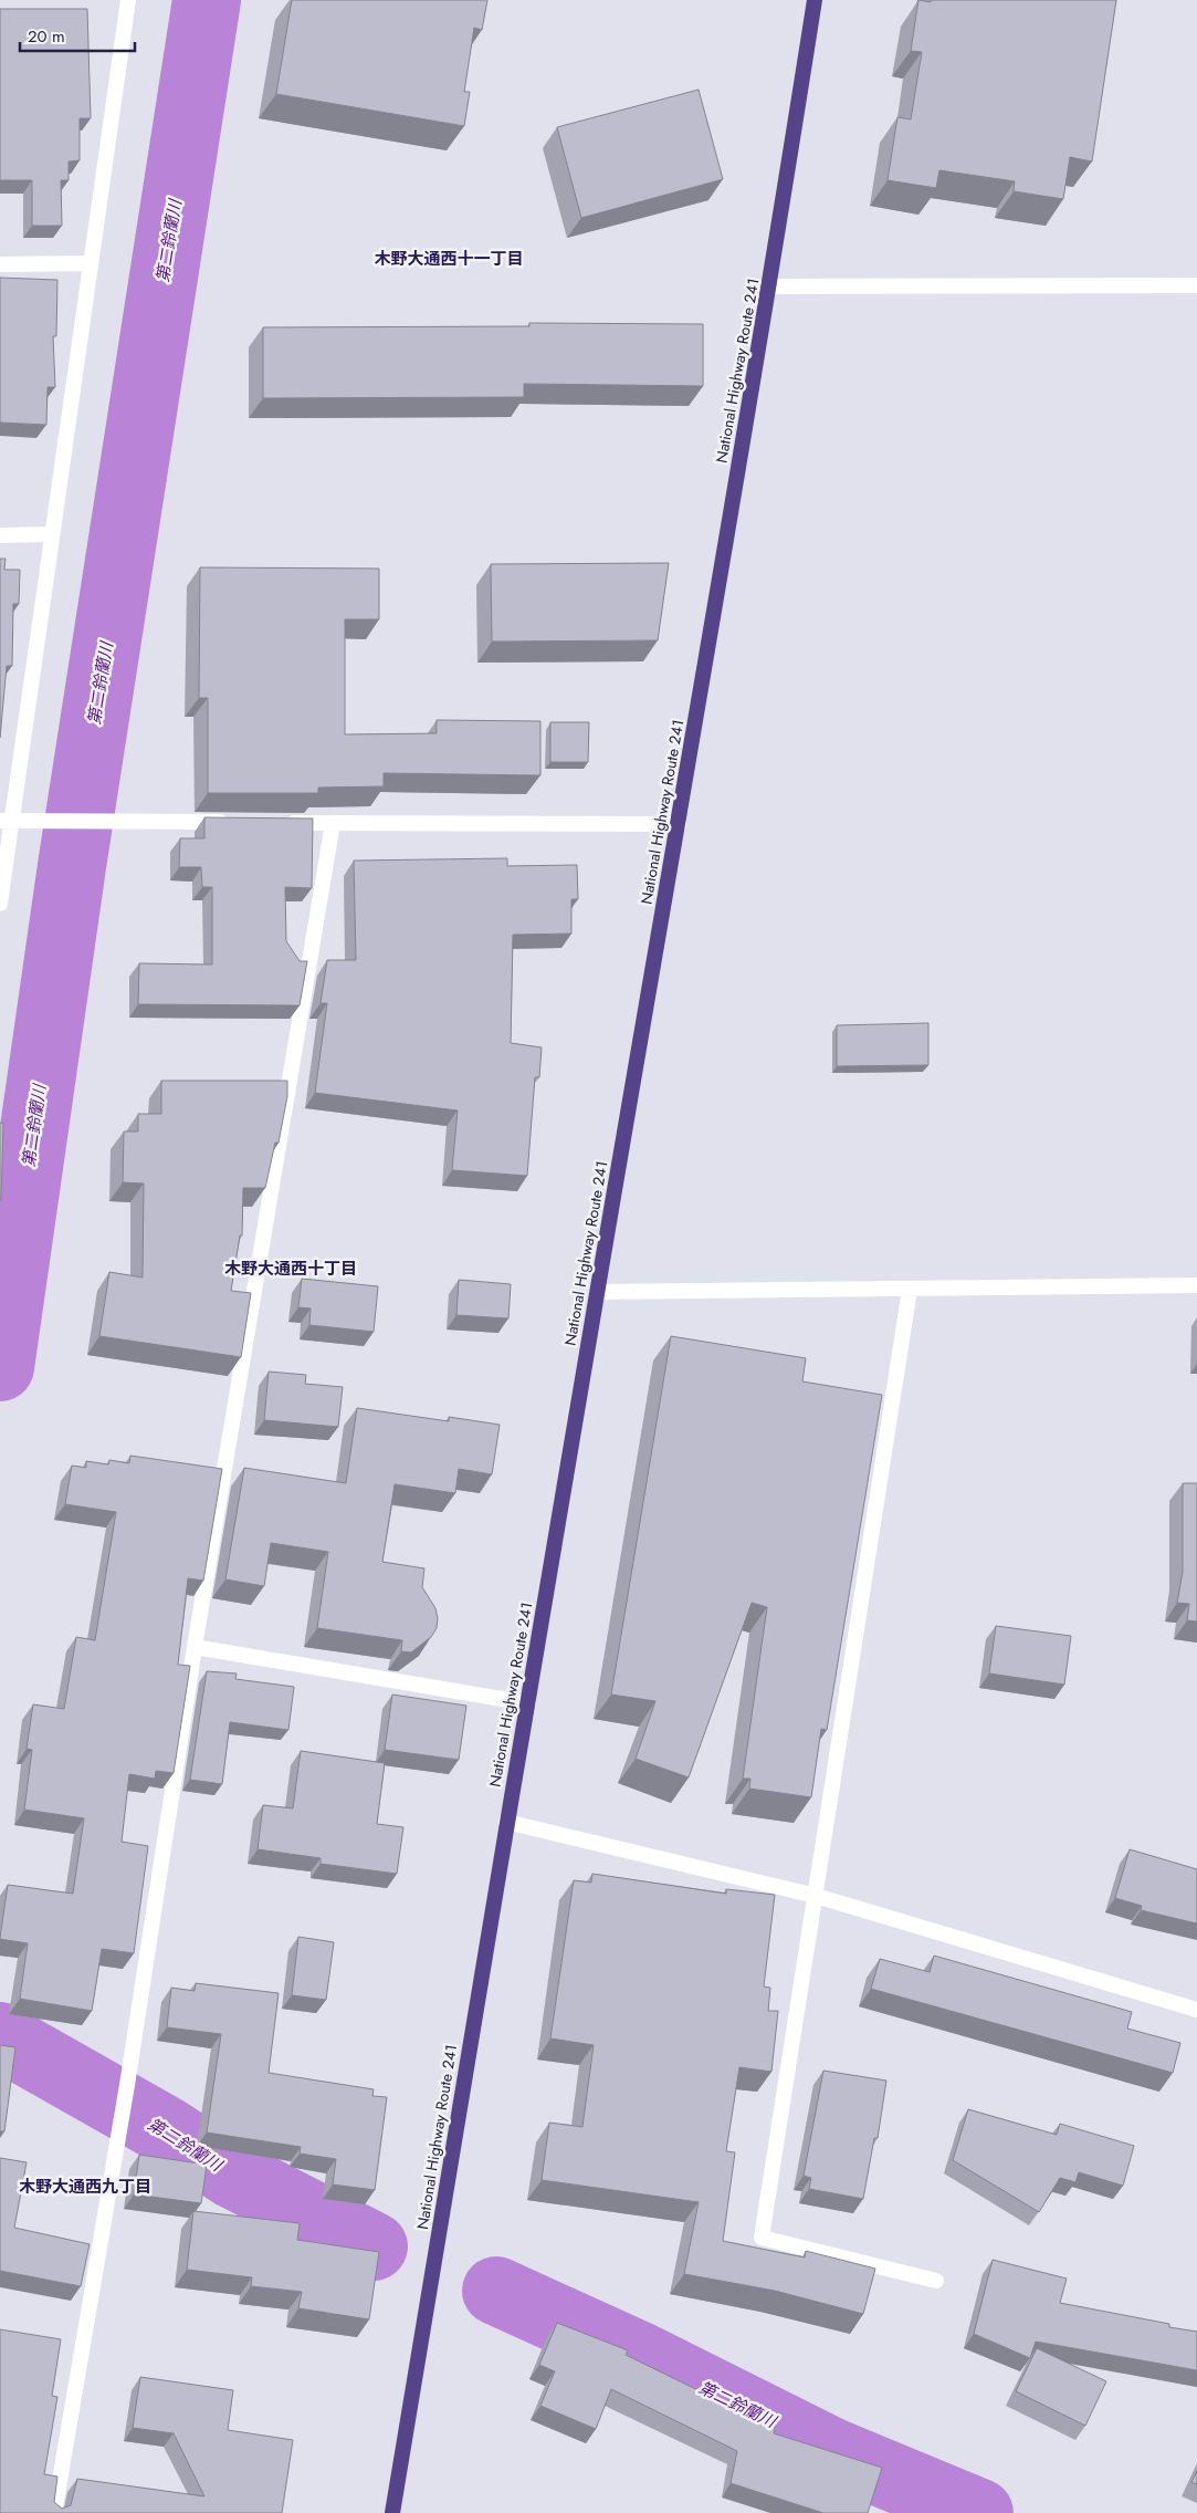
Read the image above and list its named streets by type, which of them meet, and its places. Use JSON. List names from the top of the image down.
{
  "streets": {
    "highway": ["National Highway Route 241"]
  },
  "districts": ["木野大通西十一丁目", "木野大通西十丁目", "木野大通西九丁目"],
  "water": ["第二鈴蘭川"],
  "scale_bar": "20 m"
}
